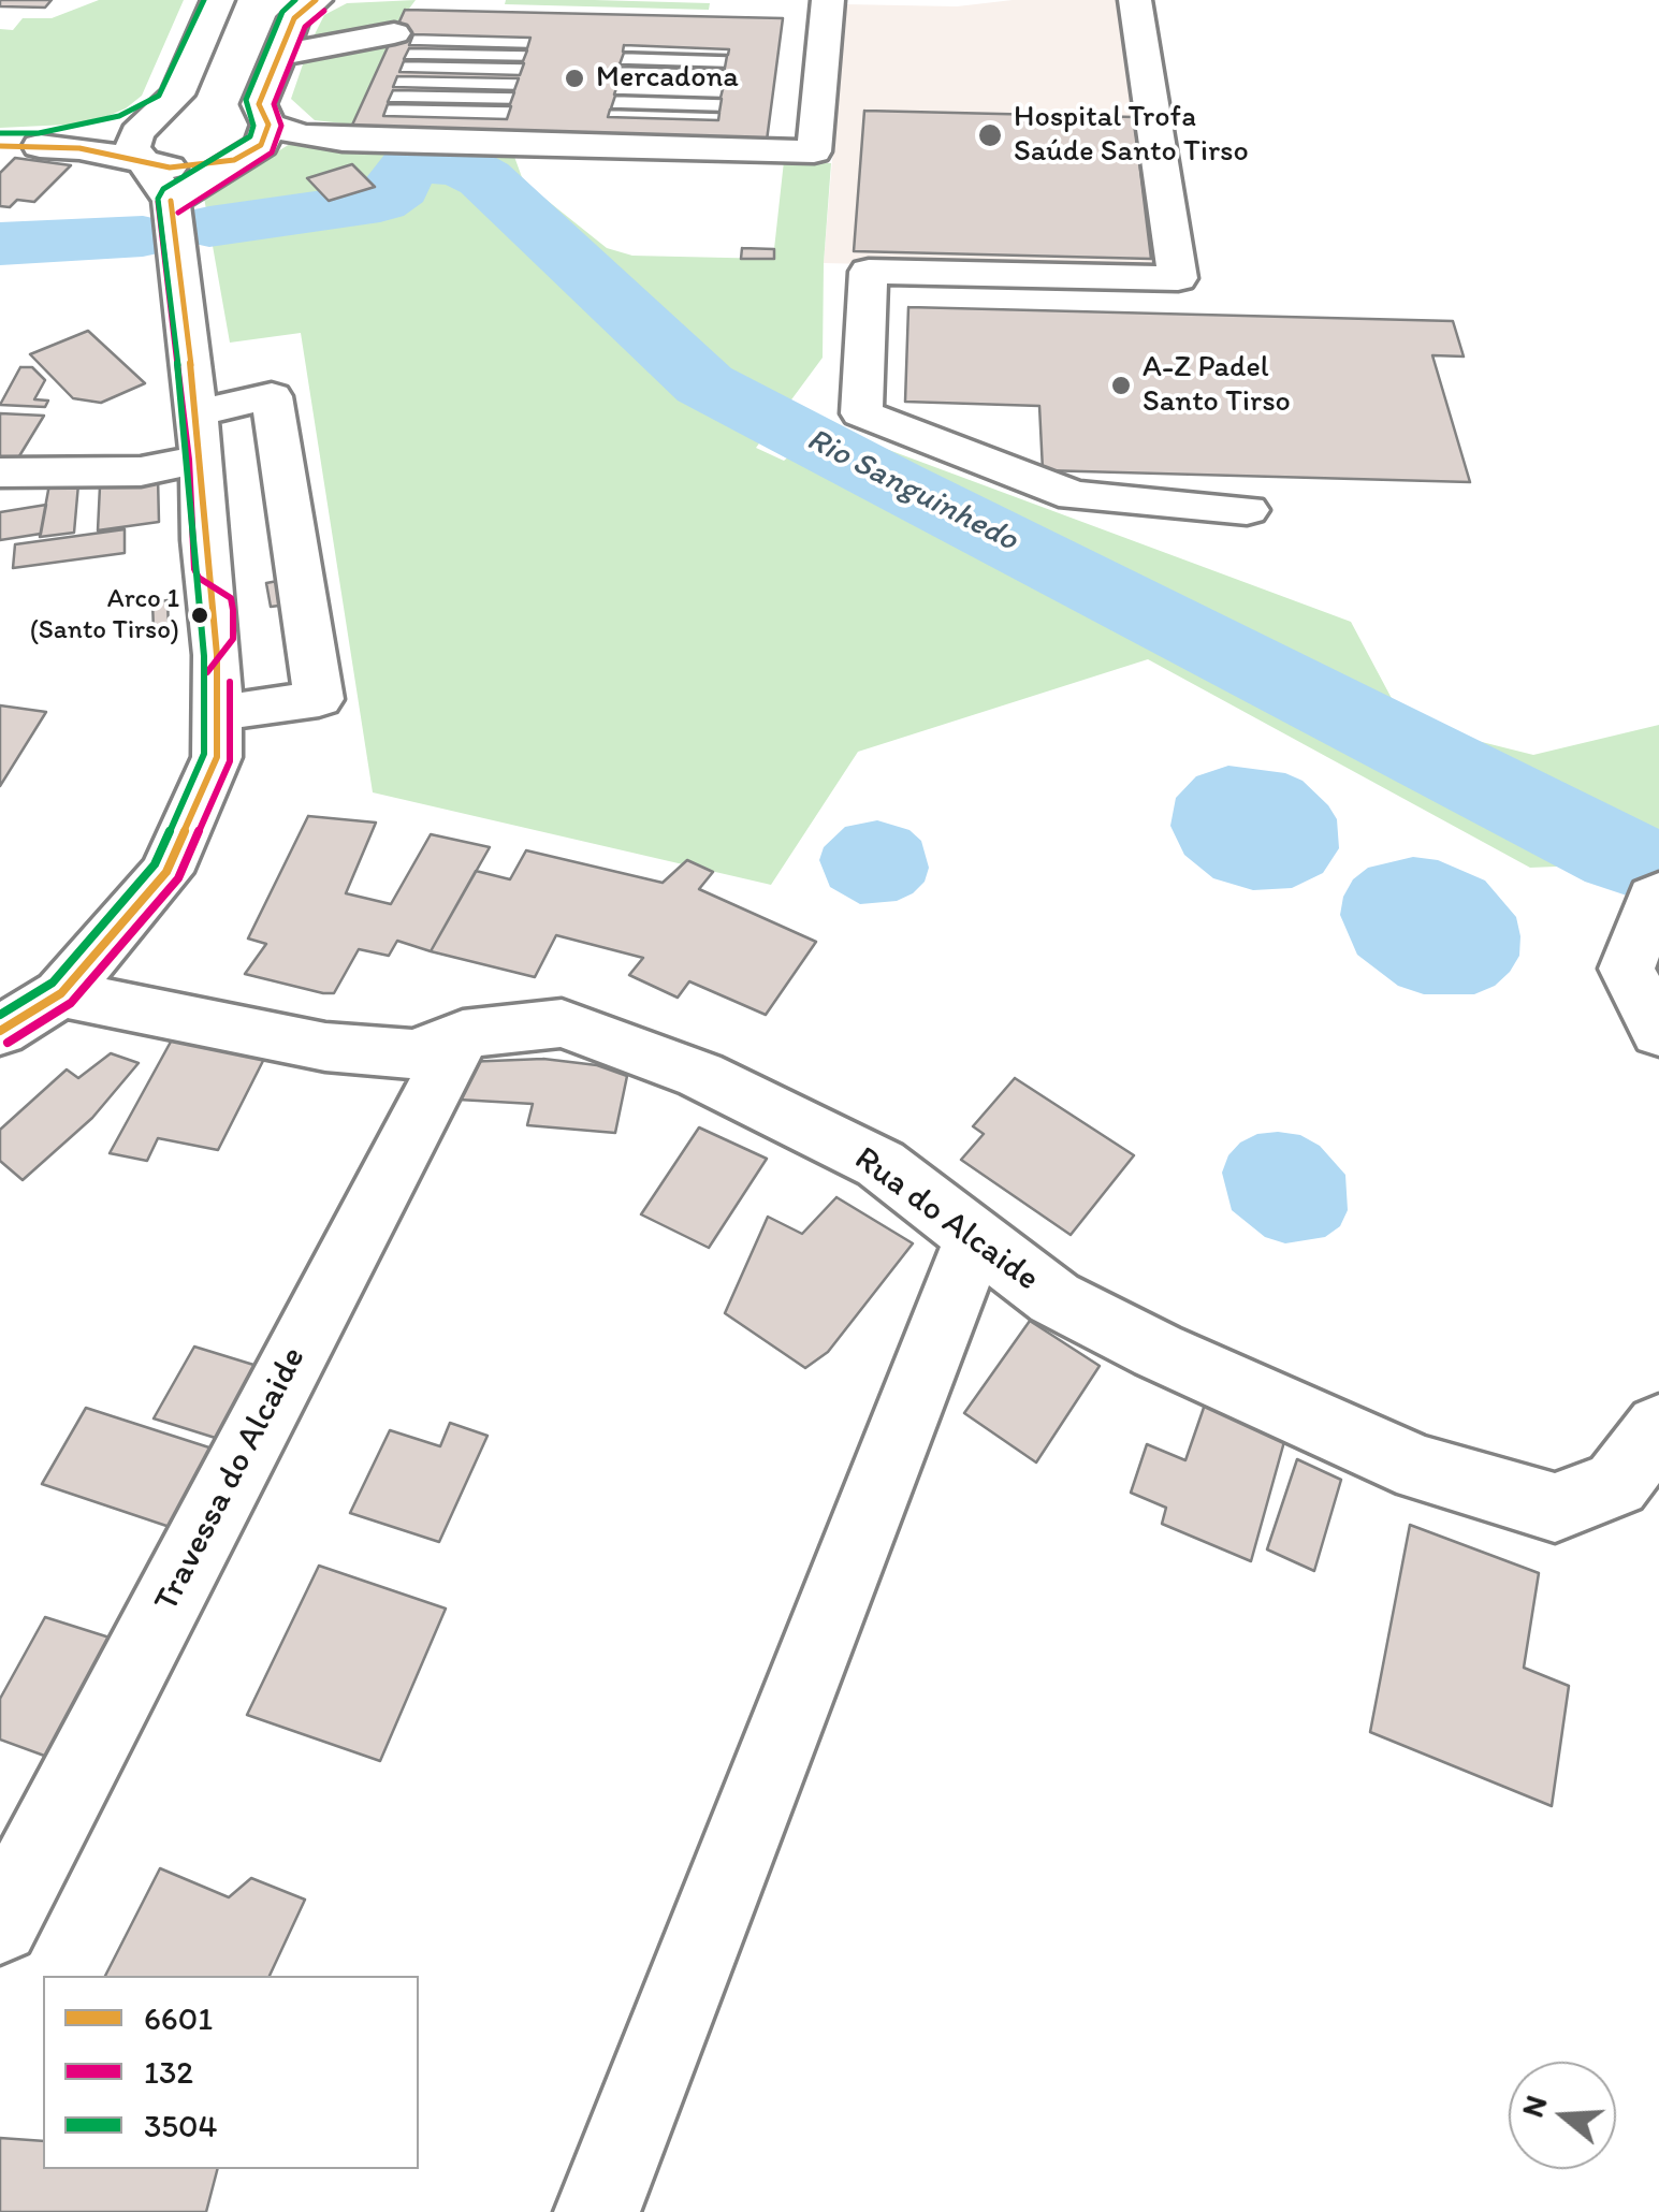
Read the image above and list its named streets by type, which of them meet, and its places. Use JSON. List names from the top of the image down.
{
  "streets": {
    "street": ["Rua do Alcaide", "Travessa do Alcaide"]
  },
  "crossings": [
    ["Rua do Alcaide", "Travessa do Alcaide"]
  ],
  "water": ["Rio Sanguinhedo"],
  "places": [
    "Mercadona",
    "Hospital Trofa Saúde Santo Tirso",
    "A-Z Padel Santo Tirso",
    "Arco 1 (Santo Tirso)"
  ],
  "lines": ["transit line 6601", "transit line 3504", "transit line 132"],
  "legend": ["6601", "132", "3504"],
  "north": "left"
}
